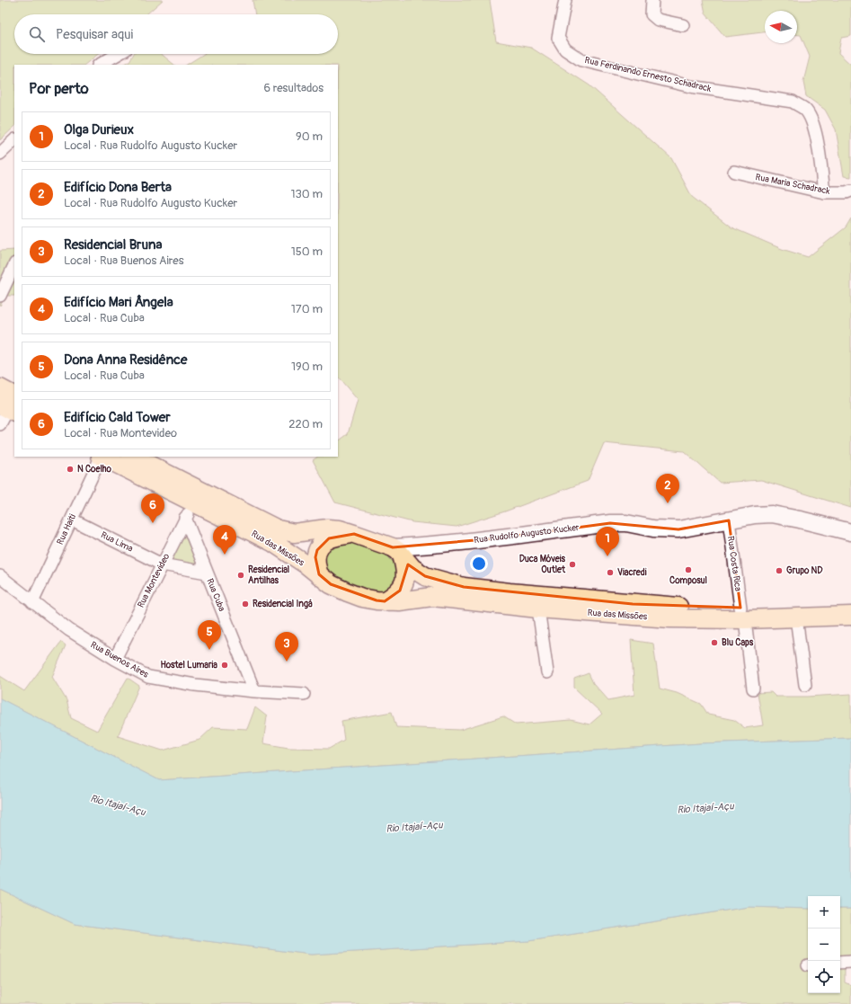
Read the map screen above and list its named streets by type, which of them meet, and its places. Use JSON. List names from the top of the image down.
{
  "streets": {
    "main road": ["Rua das Missões"],
    "street": [
      "Rua Ferdinando Ernesto Schadrack",
      "Rua Maria Schadrack",
      "Rua Haiti",
      "Rua Rudolfo Augusto Kucker",
      "Rua Lima",
      "Rua Costa Rica",
      "Rua Montevideo",
      "Rua Cuba",
      "Rua Buenos Aires"
    ]
  },
  "crossings": [
    ["Rua Ferdinando Ernesto Schadrack", "Rua Maria Schadrack"],
    ["Rua Haiti", "Rua Lima"],
    ["Rua Haiti", "Rua Buenos Aires"],
    ["Rua Rudolfo Augusto Kucker", "Rua das Missões"],
    ["Rua Rudolfo Augusto Kucker", "Rua Costa Rica"],
    ["Rua Lima", "Rua Montevideo"],
    ["Rua Lima", "Rua Cuba"],
    ["Rua das Missões", "Rua Costa Rica"],
    ["Rua das Missões", "Rua Montevideo"],
    ["Rua das Missões", "Rua Cuba"],
    ["Rua Montevideo", "Rua Cuba"],
    ["Rua Montevideo", "Rua Buenos Aires"],
    ["Rua Cuba", "Rua Buenos Aires"]
  ],
  "water": ["Rio Itajaí-Açu"],
  "places": [
    "N Coelho",
    "Duca Móveis Outlet",
    "Composul",
    "Grupo ND",
    "Viacredi",
    "Residencial Antilhas",
    "Residencial Ingá",
    "Blu Caps",
    "Hostel Lumaria"
  ],
  "north": "left",
  "page": {
    "search": "Pesquisar aqui",
    "heading": ["Por perto", "6 resultados"],
    "list": [
      {
        "mark": "1",
        "name": "Olga Durieux",
        "note": "Local · Rua Rudolfo Augusto Kucker",
        "value": "90 m"
      },
      {
        "mark": "2",
        "name": "Edifício Dona Berta",
        "note": "Local · Rua Rudolfo Augusto Kucker",
        "value": "130 m"
      },
      {
        "mark": "3",
        "name": "Residencial Bruna",
        "note": "Local · Rua Buenos Aires",
        "value": "150 m"
      },
      {
        "mark": "4",
        "name": "Edifício Mari Ângela",
        "note": "Local · Rua Cuba",
        "value": "170 m"
      },
      {
        "mark": "5",
        "name": "Dona Anna Residênce",
        "note": "Local · Rua Cuba",
        "value": "190 m"
      },
      {
        "mark": "6",
        "name": "Edifício Cald Tower",
        "note": "Local · Rua Montevideo",
        "value": "220 m"
      }
    ],
    "pins": [
      "2",
      "6",
      "4",
      "1",
      "5",
      "3"
    ],
    "map_buttons": ["+", "−"]
  }
}
